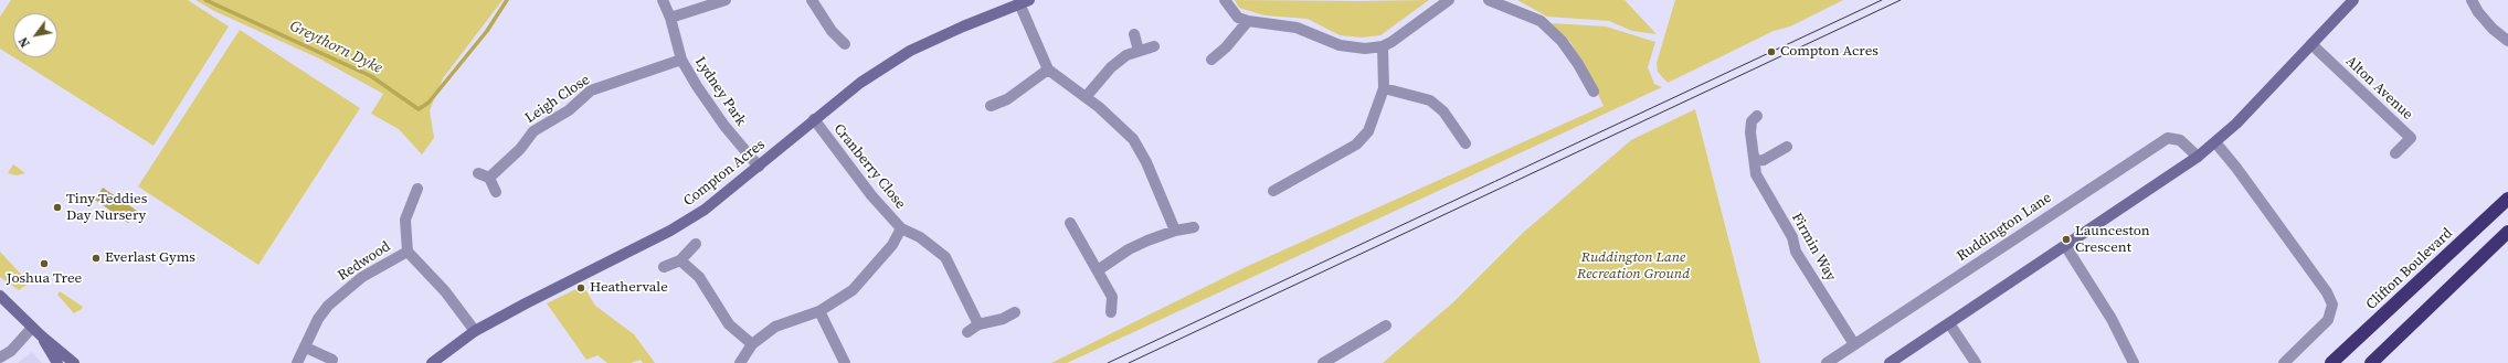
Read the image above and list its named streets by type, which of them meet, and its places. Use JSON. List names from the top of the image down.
{
  "streets": {
    "highway": ["Clifton Boulevard"],
    "main road": ["Compton Acres"],
    "street": [
      "Alton Avenue",
      "Lydney Park",
      "Leigh Close",
      "Cranberry Close",
      "Ruddington Lane",
      "Firmin Way",
      "Redwood"
    ]
  },
  "crossings": [
    ["Lydney Park", "Leigh Close"],
    ["Lydney Park", "Compton Acres"],
    ["Cranberry Close", "Compton Acres"],
    ["Compton Acres", "Redwood"],
    ["Ruddington Lane", "Firmin Way"]
  ],
  "water": ["Greythorn Dyke"],
  "parks": ["Ruddington Lane Recreation Ground"],
  "places": [
    "Compton Acres",
    "Tiny Teddies Day Nursery",
    "Launceston Crescent",
    "Everlast Gyms",
    "Joshua Tree",
    "Heathervale"
  ],
  "north": "bottom left"
}
